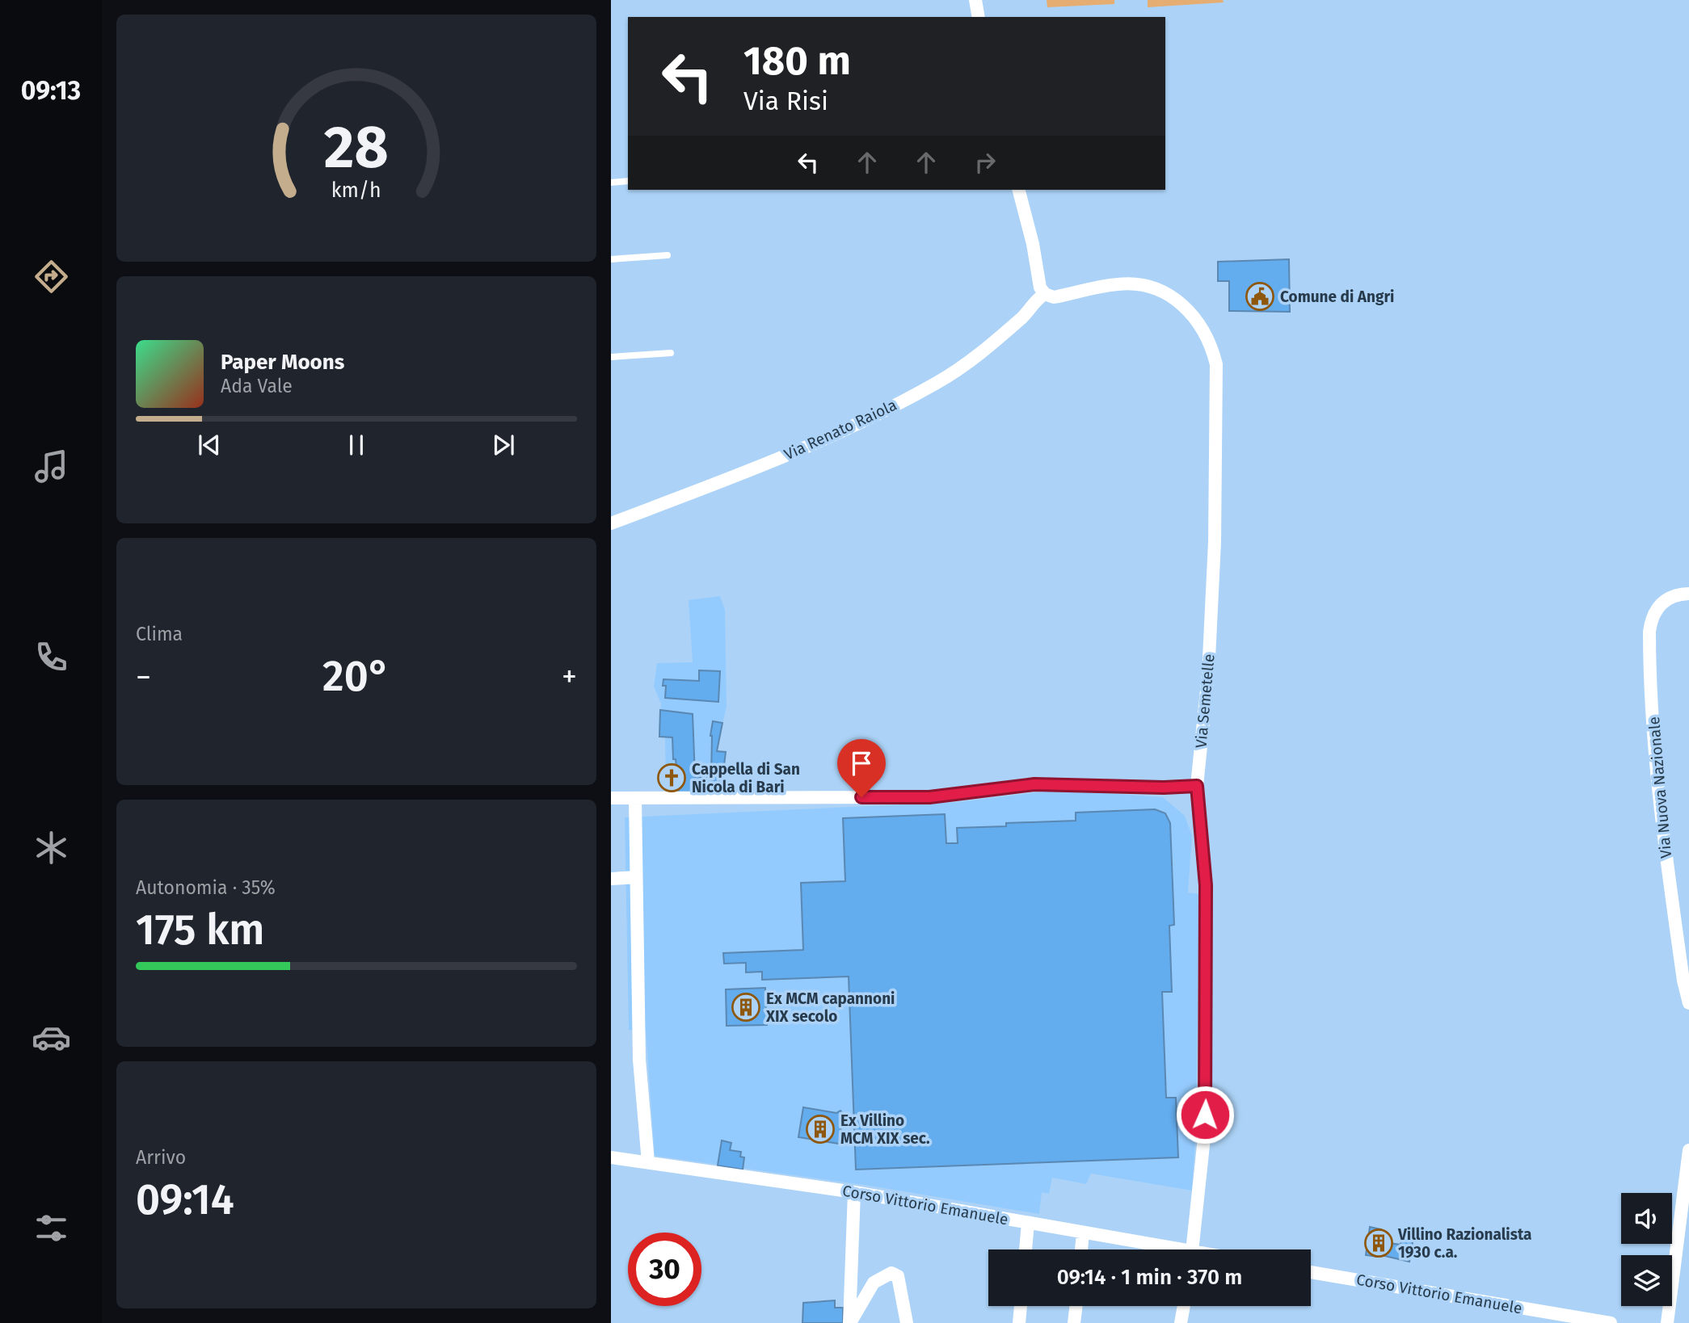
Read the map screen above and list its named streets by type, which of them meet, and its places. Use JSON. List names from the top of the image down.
{
  "streets": {
    "street": [
      "Via Renato Raiola",
      "Via Semetelle",
      "Via Nuova Nazionale",
      "Corso Vittorio Emanuele"
    ]
  },
  "crossings": [
    ["Via Renato Raiola", "Via Semetelle"]
  ],
  "places": {
    "public building": ["Comune di Angri"],
    "church": ["Cappella di San Nicola di Bari"],
    "building": ["Ex MCM capannoni XIX secolo", "Ex Villino MCM XIX sec.", "Villino Razionalista 1930 c.a."]
  },
  "page": {
    "tabs": "09:13",
    "turn": ["180 m", "Via Risi"],
    "song": ["Paper Moons", "Ada Vale"],
    "tile": [
      "Clima",
      ["Autonomia · 35%", "175 km"],
      ["Arrivo", "09:14"]
    ],
    "heat": ["−", "20°", "+"],
    "limit": "30",
    "trip": "09:14 · 1 min · 370 m",
    "gauge": ["28", "km/h"]
  }
}
